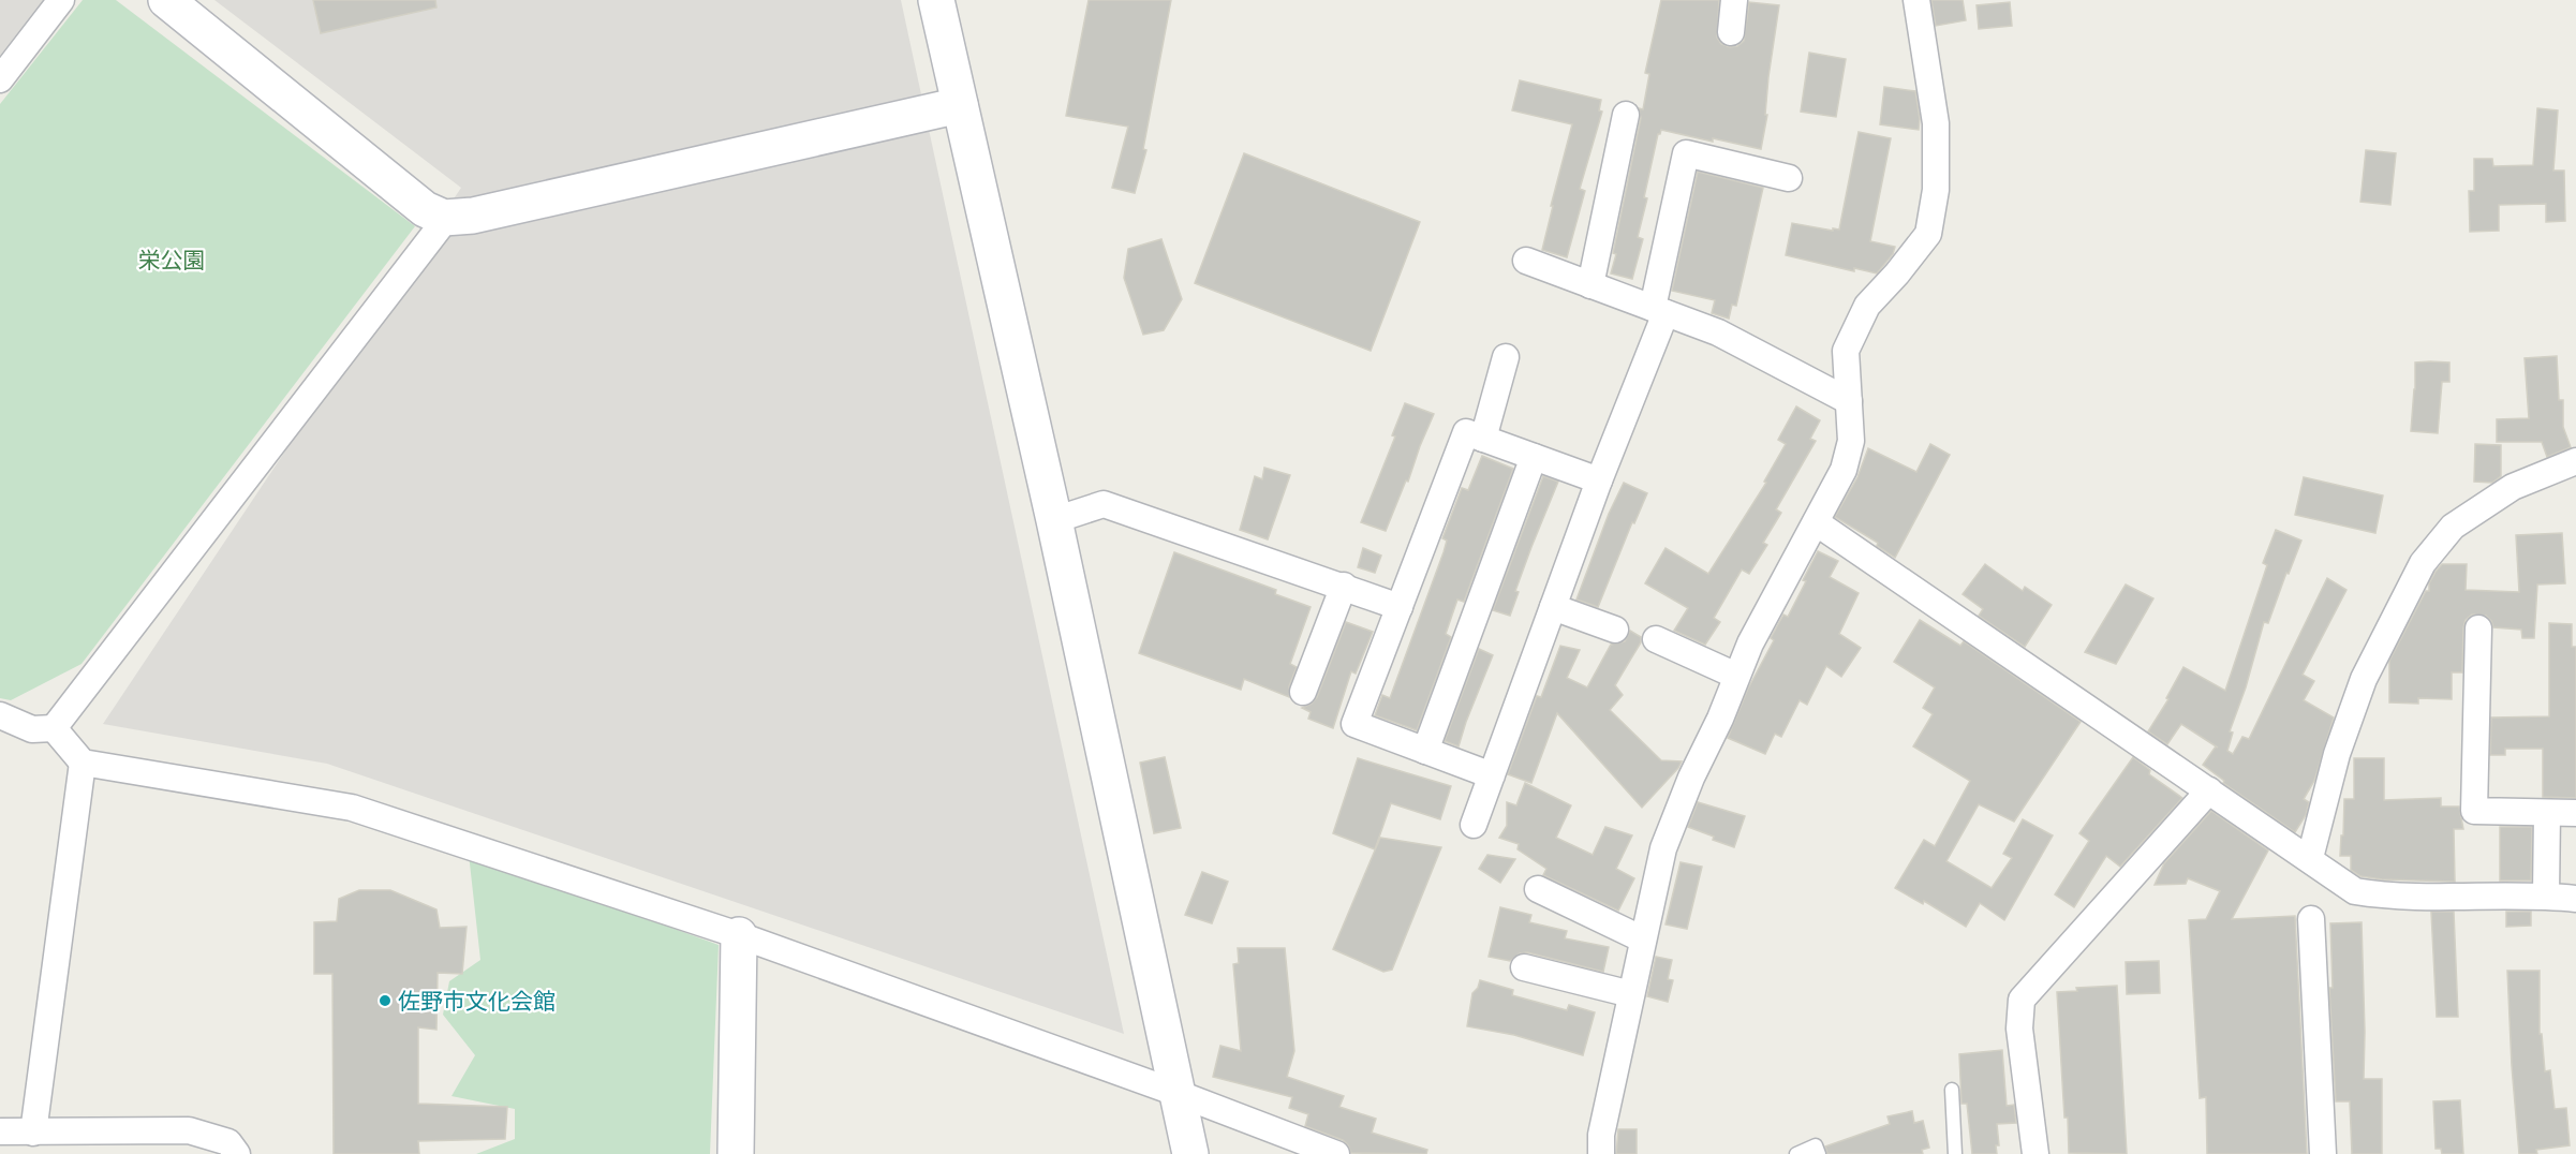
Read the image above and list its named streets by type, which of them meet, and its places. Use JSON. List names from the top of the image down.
{
  "parks": ["栄公園"],
  "places": ["佐野市文化会館"]
}
